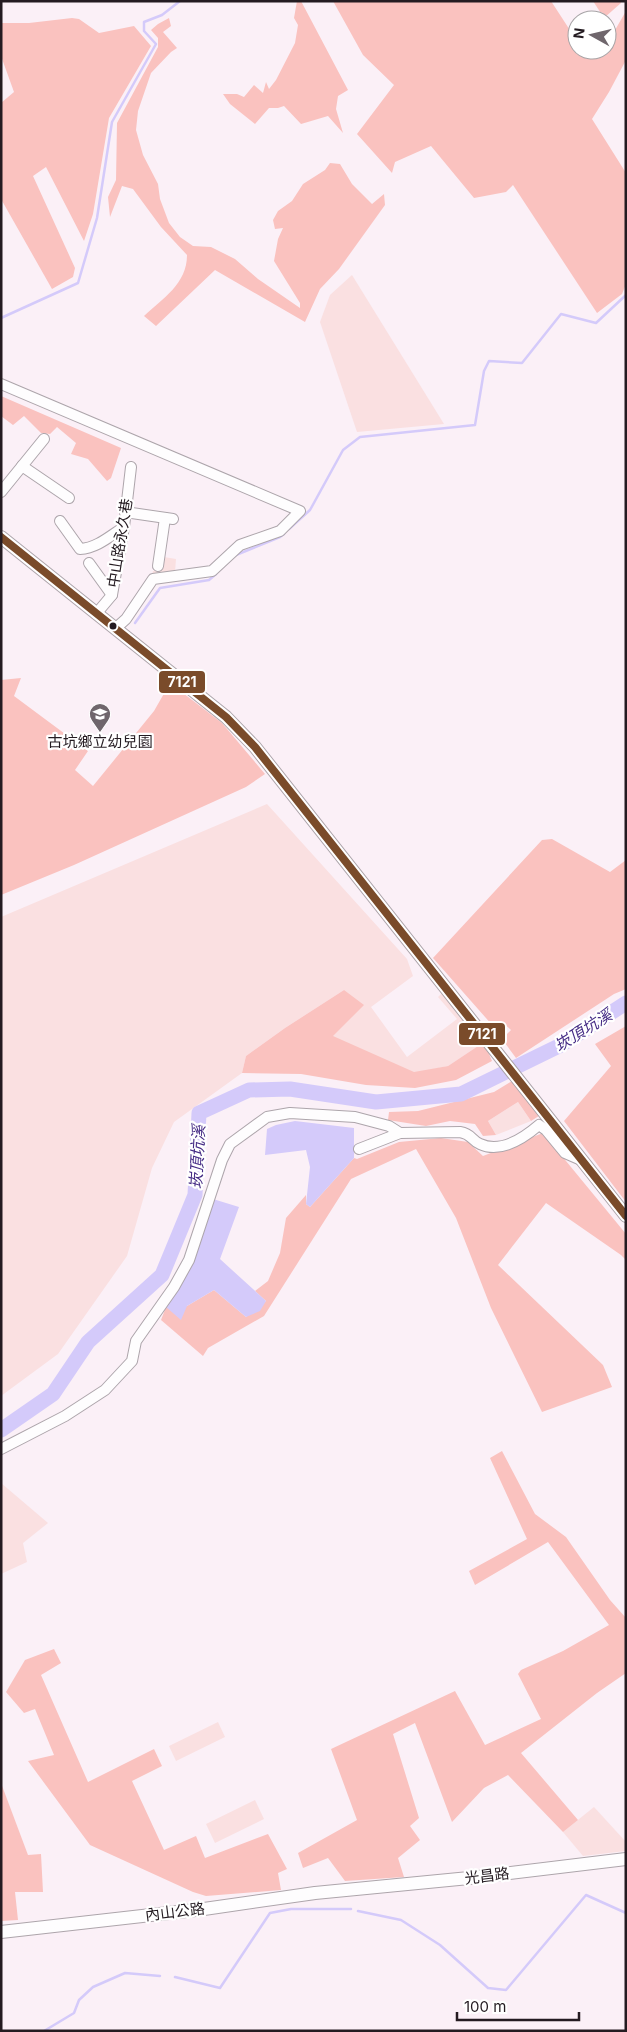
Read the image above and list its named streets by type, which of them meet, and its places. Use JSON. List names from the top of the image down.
{
  "streets": {
    "main road": ["光昌路", "內山公路"],
    "street": ["中山路永久巷"]
  },
  "crossings": [
    ["光昌路", "內山公路"]
  ],
  "water": ["崁頂坑溪"],
  "places": {
    "school or university": ["古坑鄉立幼兒園"]
  },
  "lines": ["transit line 7121"],
  "scale_bar": "100 m",
  "north": "left"
}
